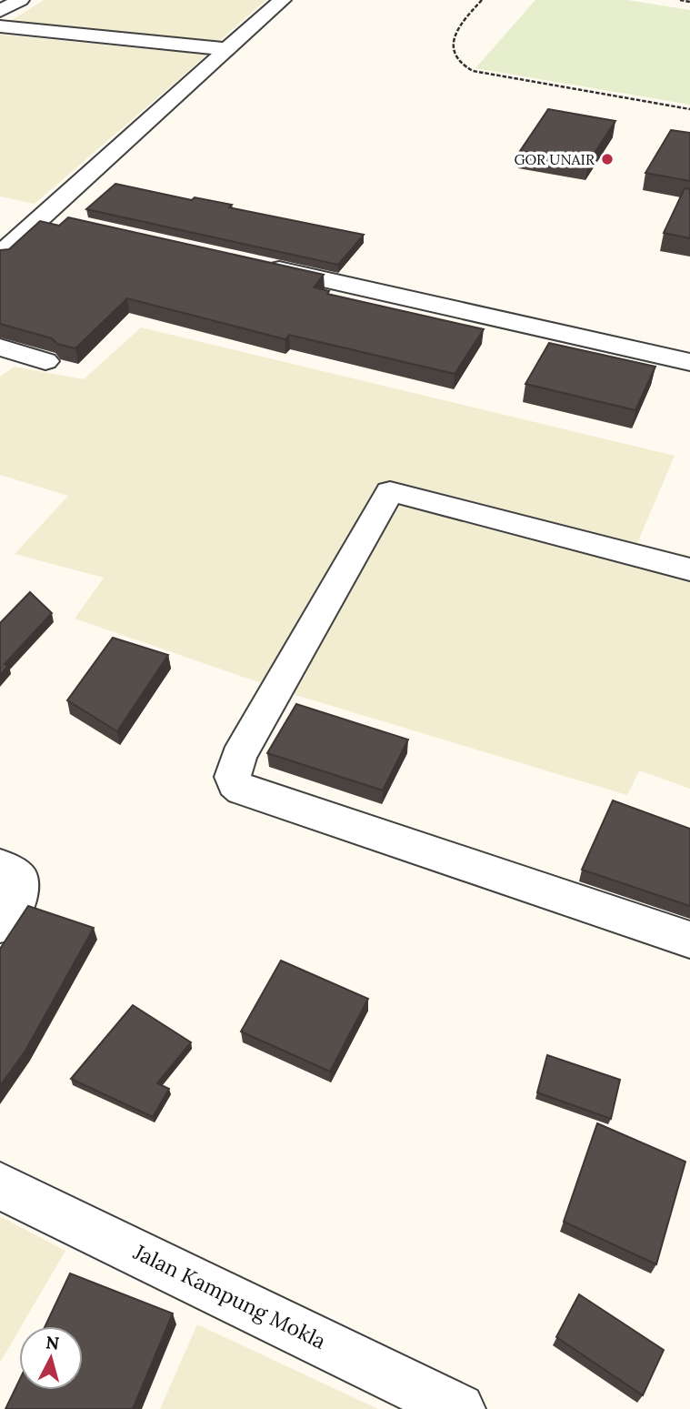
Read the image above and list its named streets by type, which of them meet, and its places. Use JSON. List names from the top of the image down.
{
  "streets": {
    "street": ["Jalan Kampung Mokla"]
  },
  "places": ["GOR UNAIR"],
  "north": "top"
}
